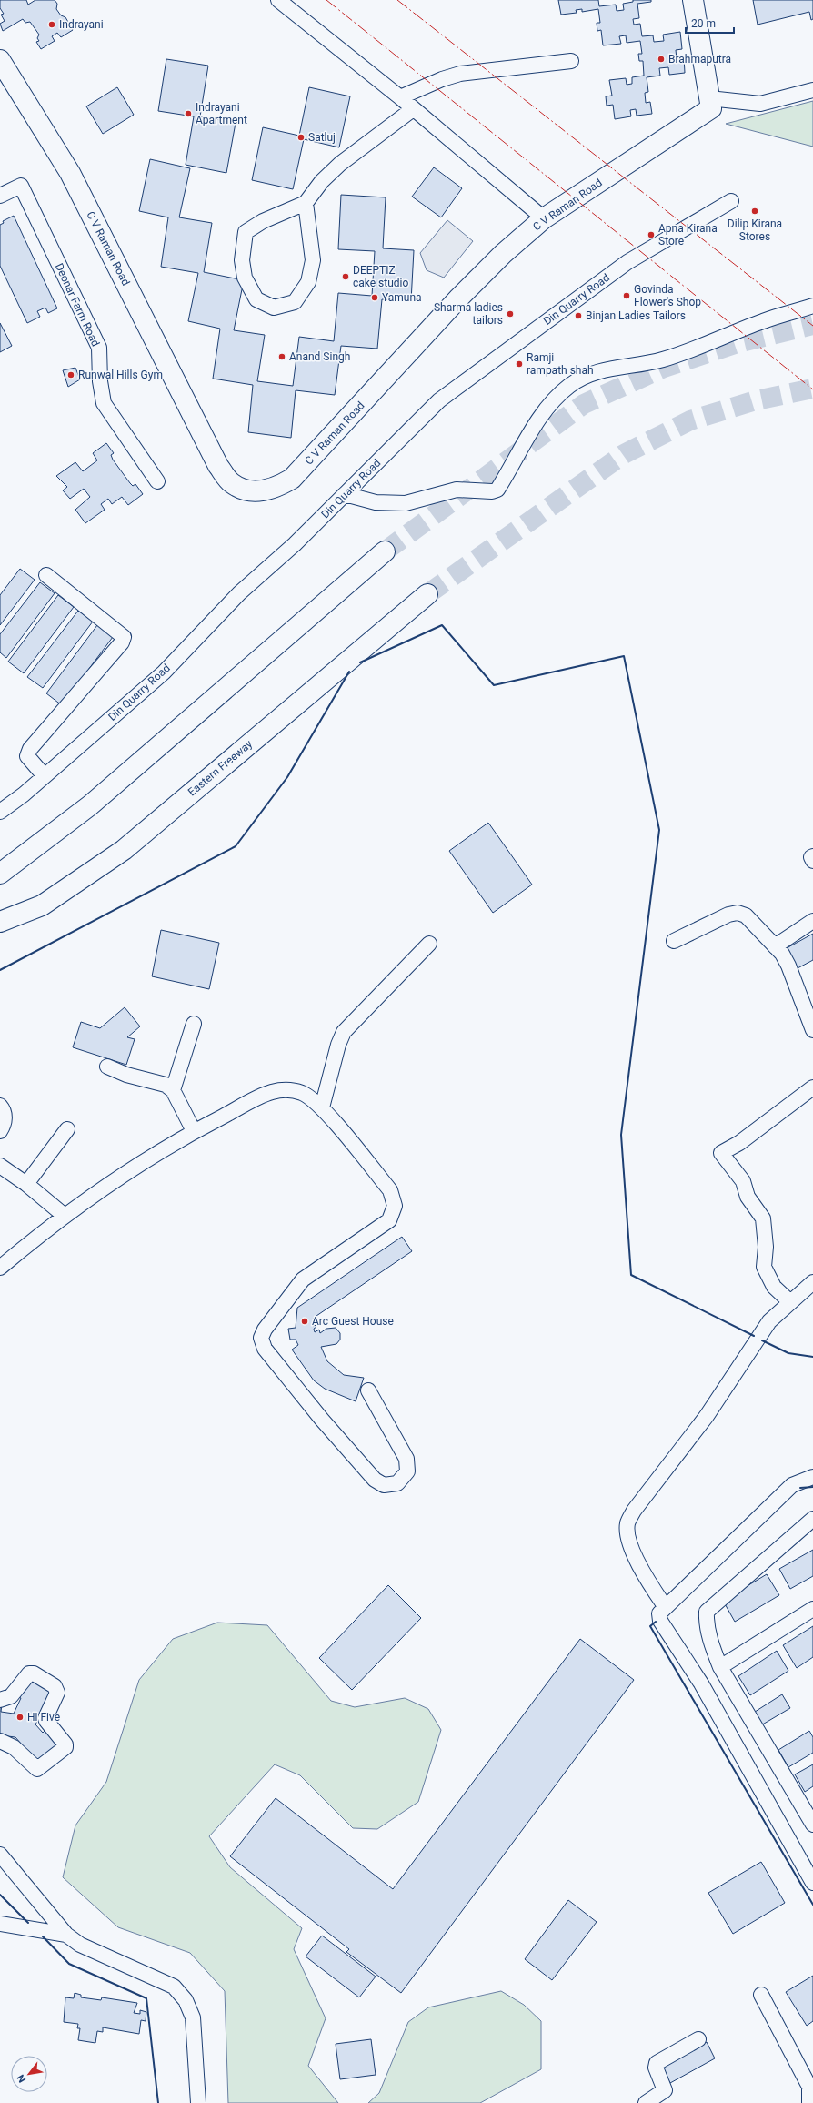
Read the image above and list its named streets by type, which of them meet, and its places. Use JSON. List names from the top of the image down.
{
  "streets": {
    "main road": ["C V Raman Road", "Eastern Freeway"],
    "street": ["Din Quarry Road", "Deonar Farm Road"]
  },
  "places": [
    "Indrayani",
    "Brahmaputra",
    "Indrayani Apartment",
    "Satluj",
    "Dilip Kirana Stores",
    "Apna Kirana Store",
    "DEEPTIZ cake studio",
    "Govinda Flower's Shop",
    "Yamuna",
    "Sharma ladies tailors",
    "Binjan Ladies Tailors",
    "Anand Singh",
    "Ramji rampath shah",
    "Runwal Hills Gym",
    "Arc Guest House",
    "Hi Five"
  ],
  "scale_bar": "20 m",
  "north": "bottom left"
}
